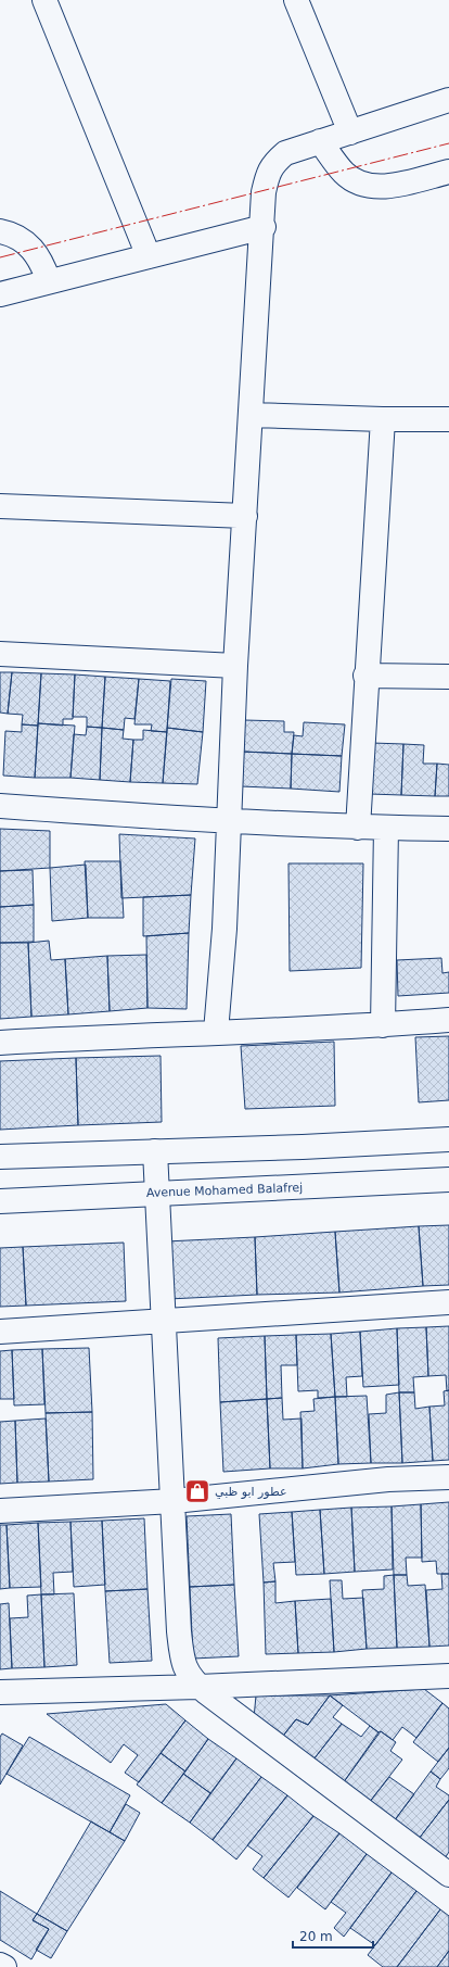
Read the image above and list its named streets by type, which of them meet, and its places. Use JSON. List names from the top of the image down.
{
  "streets": {
    "street": ["Avenue Mohamed Balafrej"]
  },
  "places": {
    "shop": ["عطور ابو ظبي"]
  },
  "scale_bar": "20 m"
}
